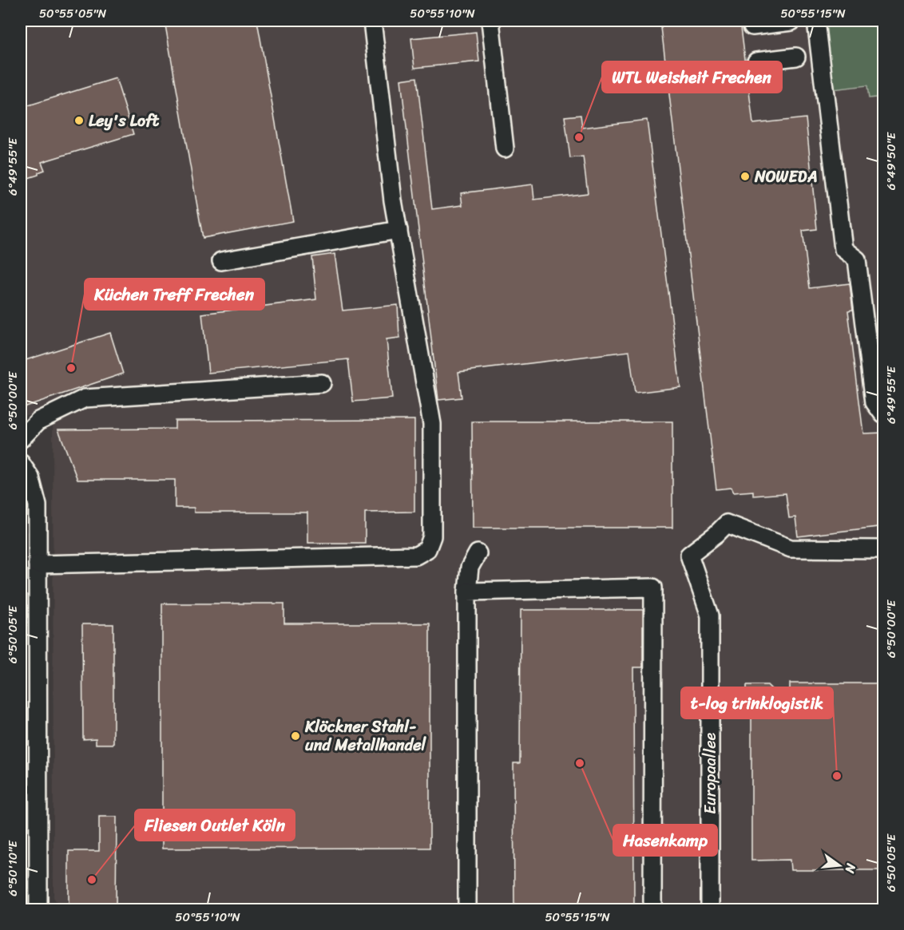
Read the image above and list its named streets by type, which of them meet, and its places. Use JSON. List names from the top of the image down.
{
  "streets": {
    "street": ["Europaallee"]
  },
  "places": [
    "Ley's Loft",
    "WTL Weisheit Frechen",
    "NOWEDA",
    "Küchen Treff Frechen",
    "Klöckner Stahl- und Metallhandel",
    "Hasenkamp",
    "t-log trinklogistik",
    "Fliesen Outlet Köln"
  ],
  "north": "right",
  "coordinates": [
    "50°55'05\"N",
    "50°55'10\"N",
    "50°55'15\"N",
    "6°49'50\"E",
    "6°49'55\"E",
    "6°50'00\"E",
    "6°50'05\"E",
    "6°50'10\"E"
  ]
}
